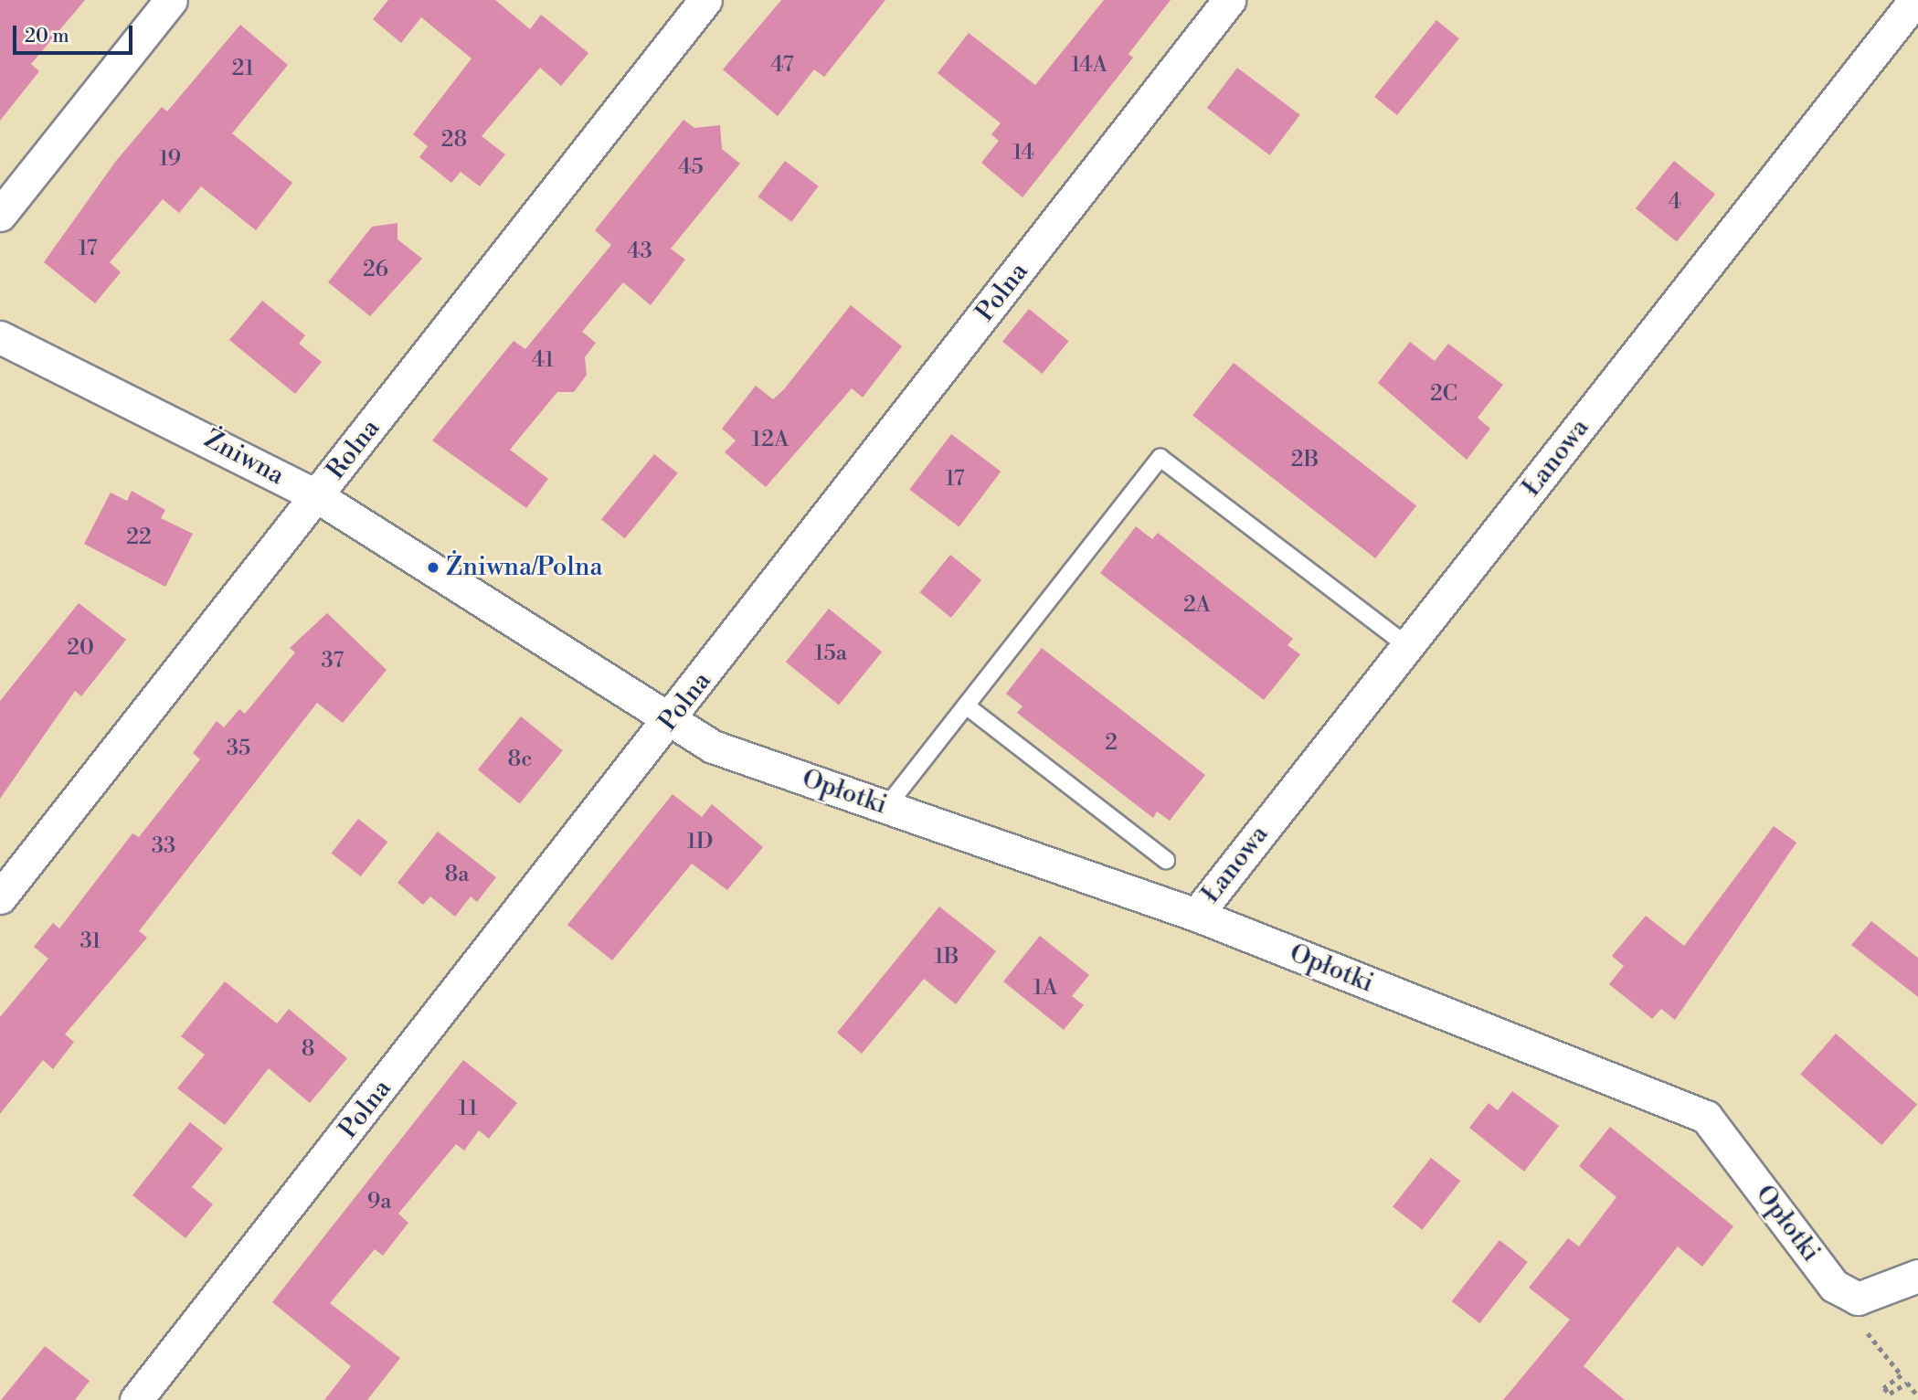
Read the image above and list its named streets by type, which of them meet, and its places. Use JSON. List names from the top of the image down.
{
  "streets": {
    "street": [
      "Polna",
      "Rolna",
      "Żniwna",
      "Łanowa",
      "Opłotki"
    ]
  },
  "crossings": [
    ["Polna", "Żniwna"],
    ["Polna", "Opłotki"],
    ["Rolna", "Żniwna"],
    ["Żniwna", "Opłotki"],
    ["Łanowa", "Opłotki"]
  ],
  "places": ["Żniwna/Polna"],
  "house_numbers": [
    "47",
    "14A",
    "21",
    "28",
    "14",
    "19",
    "45",
    "4",
    "17",
    "43",
    "26",
    "41",
    "2C",
    "12A",
    "2B",
    "17",
    "22",
    "2A",
    "20",
    "15a",
    "37",
    "2",
    "35",
    "8c",
    "1D",
    "33",
    "8a",
    "31",
    "1B",
    "1A",
    "8",
    "11",
    "9a"
  ],
  "scale_bar": "20 m"
}
